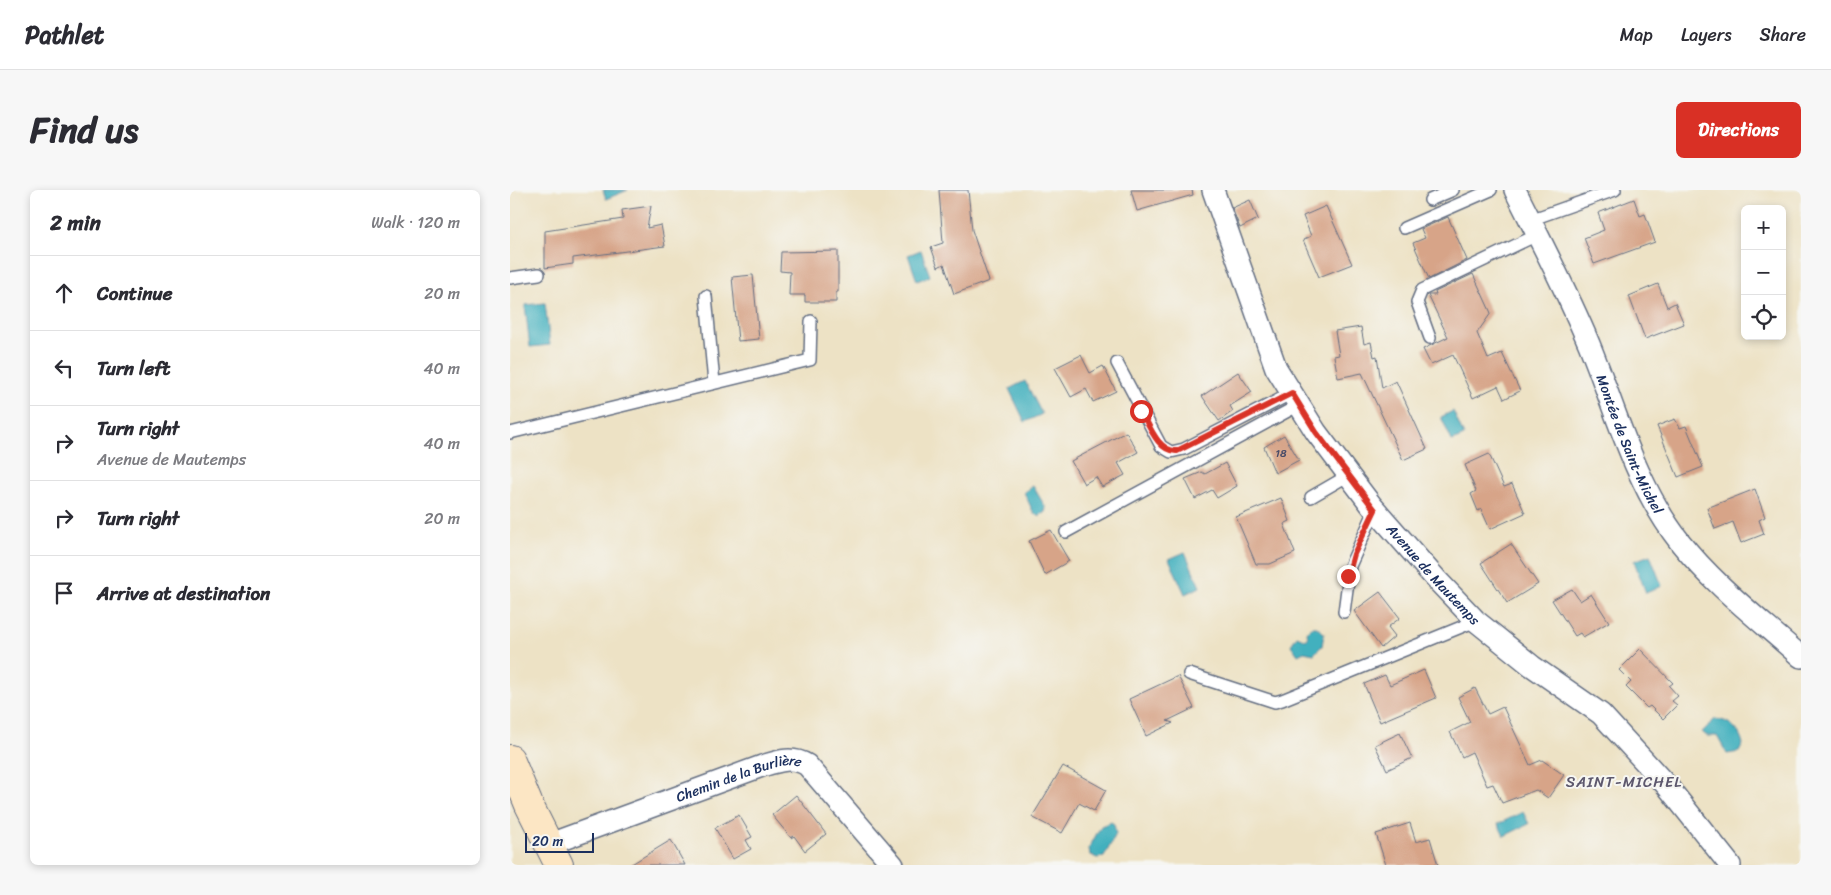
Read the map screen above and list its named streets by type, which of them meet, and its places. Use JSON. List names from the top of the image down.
{
  "streets": {
    "street": ["Montée de Saint-Michel", "Avenue de Mautemps", "Chemin de la Burlière"]
  },
  "districts": ["SAINT-MICHEL"],
  "house_numbers": ["18"],
  "scale_bar": "20 m",
  "page": {
    "header": "Pathlet",
    "nav": ["Map", "Layers", "Share"],
    "title": "Find us",
    "buttons": "Directions",
    "heading": ["2 min", "Walk · 120 m"],
    "map_buttons": ["+", "−"],
    "list": [
      ["Continue", "20 m"],
      ["Turn left", "40 m"],
      ["Turn right", "Avenue de Mautemps", "40 m"],
      ["Turn right", "20 m"],
      "Arrive at destination"
    ],
    "scale": "20 m"
  }
}
